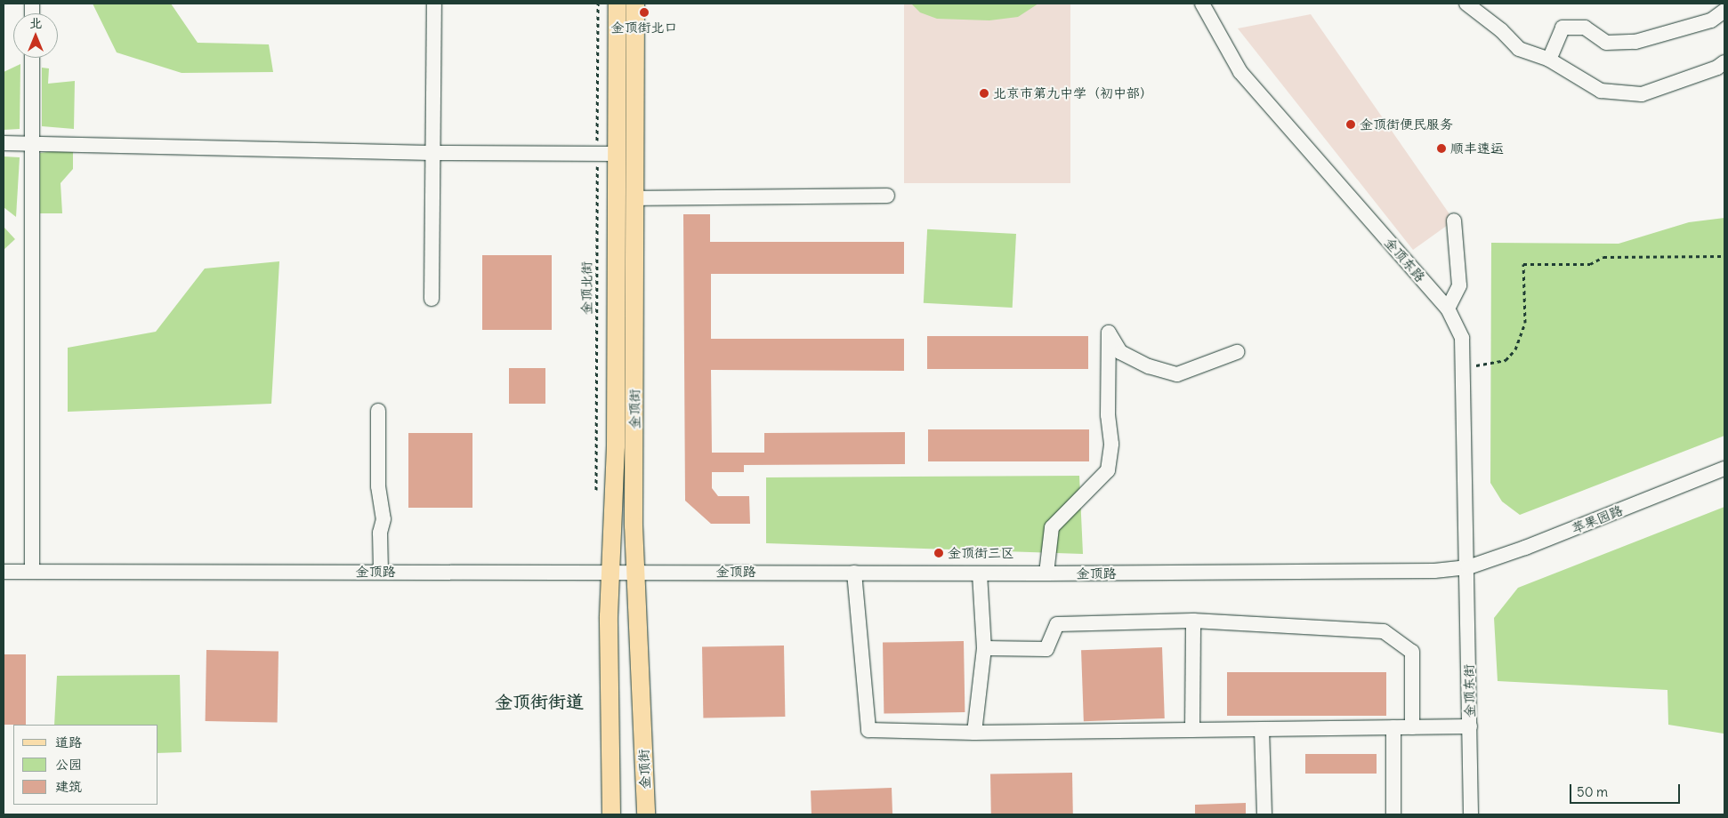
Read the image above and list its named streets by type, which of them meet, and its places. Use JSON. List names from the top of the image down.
{
  "streets": {
    "main road": ["金顶街"],
    "street": [
      "金顶东路",
      "苹果园路",
      "金顶路",
      "金顶东街"
    ],
    "path": ["金顶北街"]
  },
  "crossings": [
    ["金顶东路", "苹果园路"],
    ["金顶东路", "金顶路"],
    ["金顶东路", "金顶东街"],
    ["金顶街", "金顶路"],
    ["苹果园路", "金顶路"],
    ["苹果园路", "金顶东街"],
    ["金顶路", "金顶东街"]
  ],
  "districts": ["金顶街街道"],
  "places": [
    "金顶街北口",
    "北京市第九中学（初中部）",
    "金顶街便民服务",
    "顺丰速运",
    "金顶街三区"
  ],
  "legend": ["道路", "公园", "建筑"],
  "scale_bar": "50 m",
  "north": "top"
}
